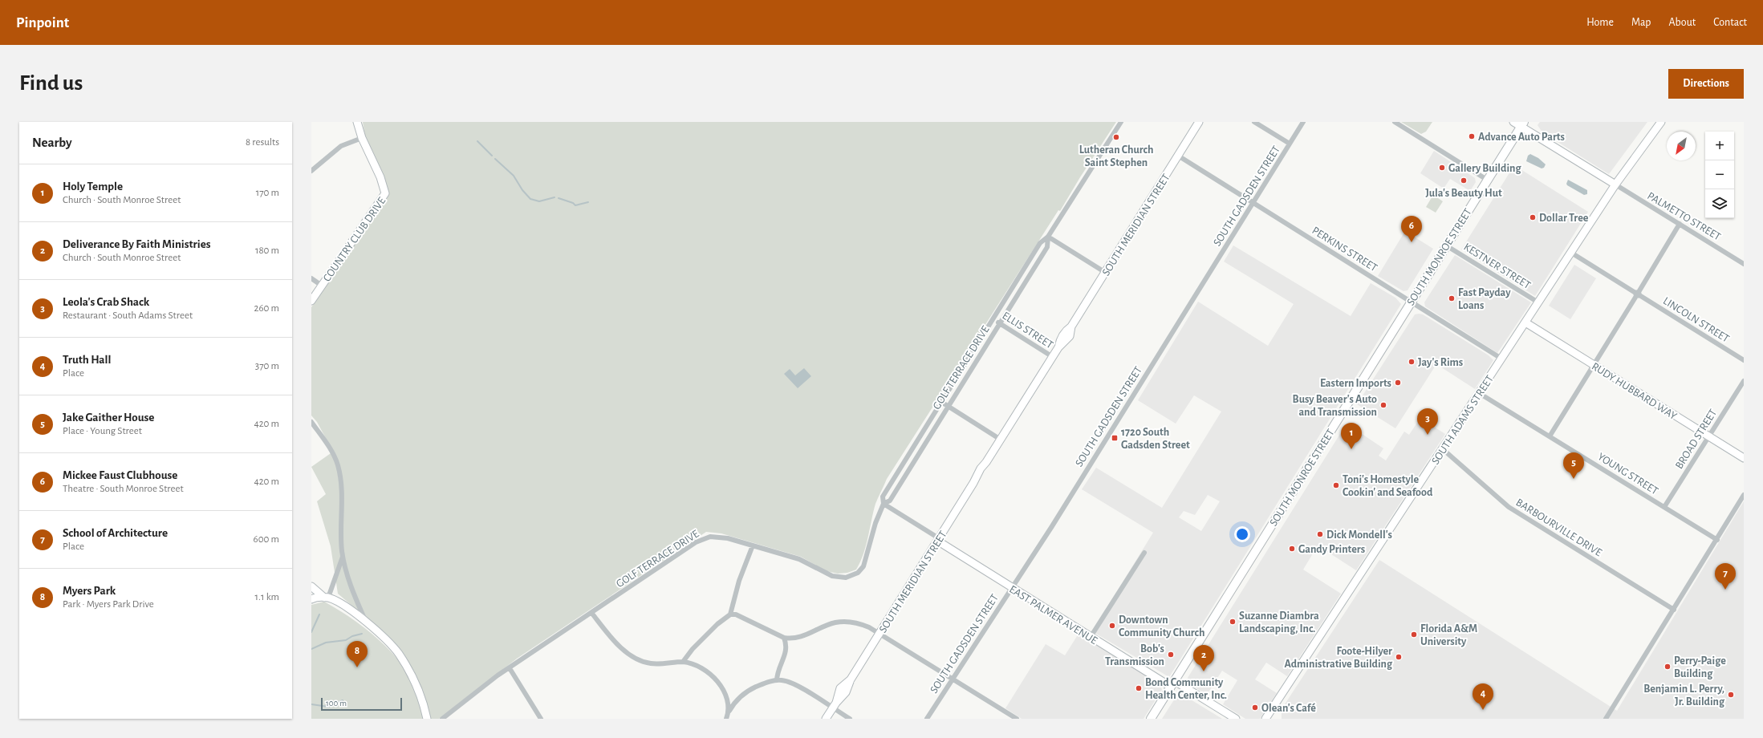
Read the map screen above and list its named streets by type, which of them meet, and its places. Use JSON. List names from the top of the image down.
{
  "streets": {
    "main road": ["SOUTH MONROE STREET"],
    "street": [
      "SOUTH GADSDEN STREET",
      "PALMETTO STREET",
      "SOUTH MERIDIAN STREET",
      "COUNTRY CLUB DRIVE",
      "PERKINS STREET",
      "KESTNER STREET",
      "LINCOLN STREET",
      "ELLIS STREET",
      "GOLF TERRACE DRIVE",
      "RUDY HUBBARD WAY",
      "SOUTH ADAMS STREET",
      "BROAD STREET",
      "YOUNG STREET",
      "BARBOURVILLE DRIVE",
      "EAST PALMER AVENUE"
    ]
  },
  "crossings": [
    ["SOUTH GADSDEN STREET", "PERKINS STREET"],
    ["SOUTH GADSDEN STREET", "EAST PALMER AVENUE"],
    ["PALMETTO STREET", "SOUTH ADAMS STREET"],
    ["SOUTH MERIDIAN STREET", "PERKINS STREET"],
    ["SOUTH MERIDIAN STREET", "ELLIS STREET"],
    ["SOUTH MERIDIAN STREET", "EAST PALMER AVENUE"],
    ["PERKINS STREET", "SOUTH MONROE STREET"],
    ["PERKINS STREET", "SOUTH ADAMS STREET"],
    ["SOUTH MONROE STREET", "KESTNER STREET"],
    ["SOUTH MONROE STREET", "EAST PALMER AVENUE"],
    ["KESTNER STREET", "SOUTH ADAMS STREET"],
    ["LINCOLN STREET", "SOUTH ADAMS STREET"],
    ["ELLIS STREET", "GOLF TERRACE DRIVE"],
    ["GOLF TERRACE DRIVE", "EAST PALMER AVENUE"],
    ["RUDY HUBBARD WAY", "SOUTH ADAMS STREET"],
    ["RUDY HUBBARD WAY", "BROAD STREET"],
    ["SOUTH ADAMS STREET", "YOUNG STREET"],
    ["SOUTH ADAMS STREET", "BARBOURVILLE DRIVE"],
    ["BROAD STREET", "YOUNG STREET"]
  ],
  "places": {
    "other": [
      "Advance Auto Parts",
      "Lutheran Church Saint Stephen",
      "Gallery Building",
      "Jula's Beauty Hut",
      "Dollar Tree",
      "Fast Payday Loans",
      "Jay's Rims",
      "Eastern Imports",
      "Busy Beaver's Auto and Transmission",
      "Toni's Homestyle Cookin' and Seafood",
      "Dick Mondell's",
      "Gandy Printers",
      "Suzanne Diambra Landscaping, Inc.",
      "Downtown Community Church",
      "Florida A&M University",
      "Bob's Transmission",
      "Foote-Hilyer Administrative Building",
      "Perry-Paige Building",
      "Bond Community Health Center, Inc.",
      "Benjamin L. Perry, Jr. Building",
      "Olean's Café"
    ],
    "transit": ["1720 South Gadsden Street"]
  },
  "scale_bar": "100 m",
  "north": "bottom left",
  "page": {
    "header": "Pinpoint",
    "nav": [
      "Home",
      "Map",
      "About",
      "Contact"
    ],
    "buttons": "Directions",
    "title": "Find us",
    "heading": ["Nearby", "8 results"],
    "map_buttons": ["+", "−"],
    "list": [
      {
        "mark": "1",
        "name": "Holy Temple",
        "note": "Church · South Monroe Street",
        "value": "170 m"
      },
      {
        "mark": "2",
        "name": "Deliverance By Faith Ministries",
        "note": "Church · South Monroe Street",
        "value": "180 m"
      },
      {
        "mark": "3",
        "name": "Leola's Crab Shack",
        "note": "Restaurant · South Adams Street",
        "value": "260 m"
      },
      {
        "mark": "4",
        "name": "Truth Hall",
        "note": "Place",
        "value": "370 m"
      },
      {
        "mark": "5",
        "name": "Jake Gaither House",
        "note": "Place · Young Street",
        "value": "420 m"
      },
      {
        "mark": "6",
        "name": "Mickee Faust Clubhouse",
        "note": "Theatre · South Monroe Street",
        "value": "420 m"
      },
      {
        "mark": "7",
        "name": "School of Architecture",
        "note": "Place",
        "value": "600 m"
      },
      {
        "mark": "8",
        "name": "Myers Park",
        "note": "Park · Myers Park Drive",
        "value": "1.1 km"
      }
    ],
    "pins": [
      "6",
      "3",
      "1",
      "5",
      "7",
      "8",
      "2",
      "4"
    ],
    "scale": "100 m"
  }
}
